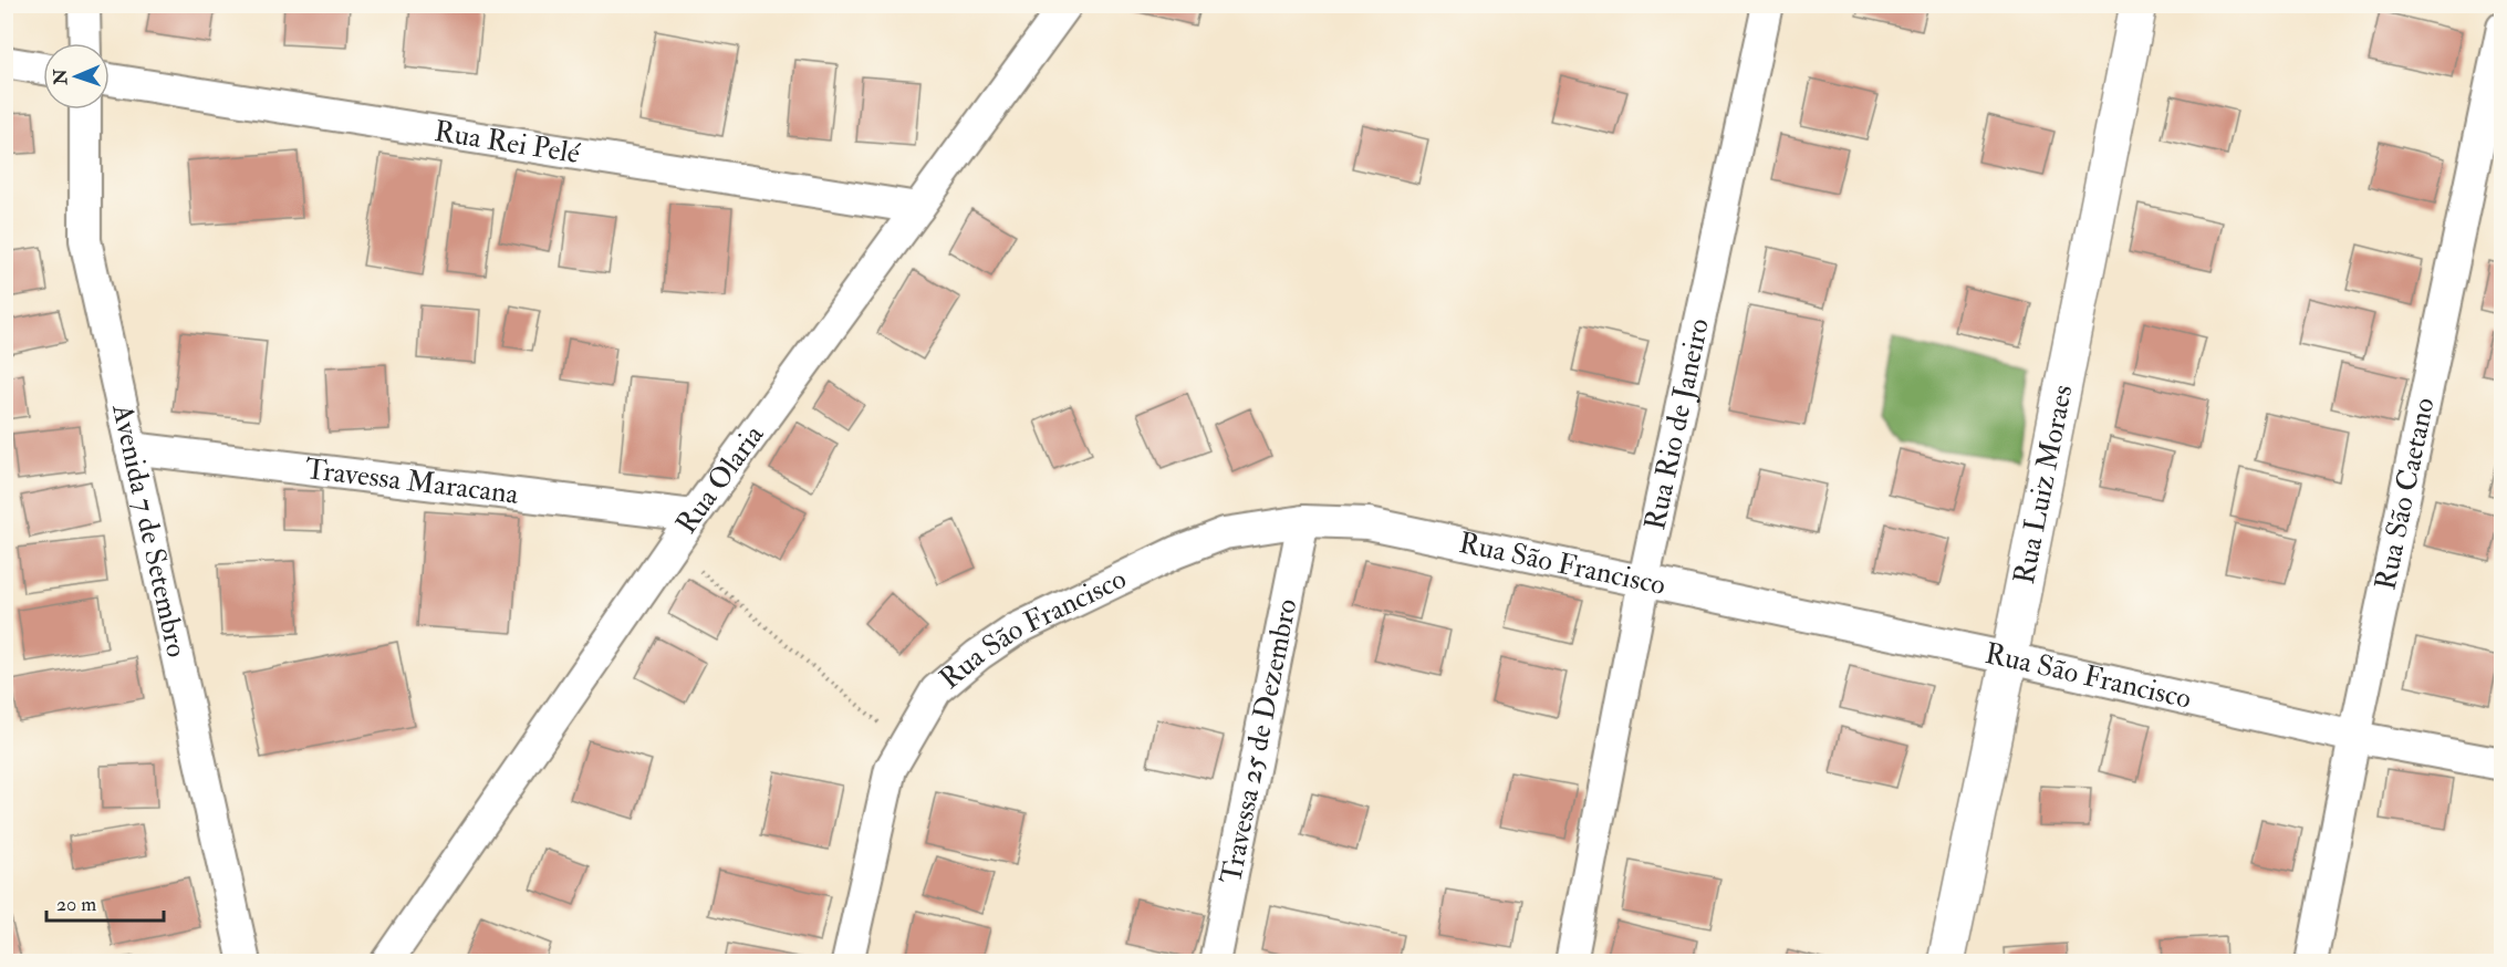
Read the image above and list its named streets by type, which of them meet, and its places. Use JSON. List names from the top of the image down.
{
  "streets": {
    "street": [
      "Rua Rei Pelé",
      "Rua Rio de Janeiro",
      "Rua Olaria",
      "Travessa Maracana",
      "Rua Luiz Moraes",
      "Rua São Caetano",
      "Avenida 7 de Setembro",
      "Rua São Francisco",
      "Travessa 25 de Dezembro"
    ]
  },
  "crossings": [
    ["Rua Rei Pelé", "Rua Olaria"],
    ["Rua Rio de Janeiro", "Rua São Francisco"],
    ["Rua Olaria", "Travessa Maracana"],
    ["Travessa Maracana", "Avenida 7 de Setembro"],
    ["Rua Luiz Moraes", "Rua São Francisco"],
    ["Rua São Caetano", "Rua São Francisco"],
    ["Rua São Francisco", "Travessa 25 de Dezembro"]
  ],
  "scale_bar": "20 m",
  "north": "left"
}
